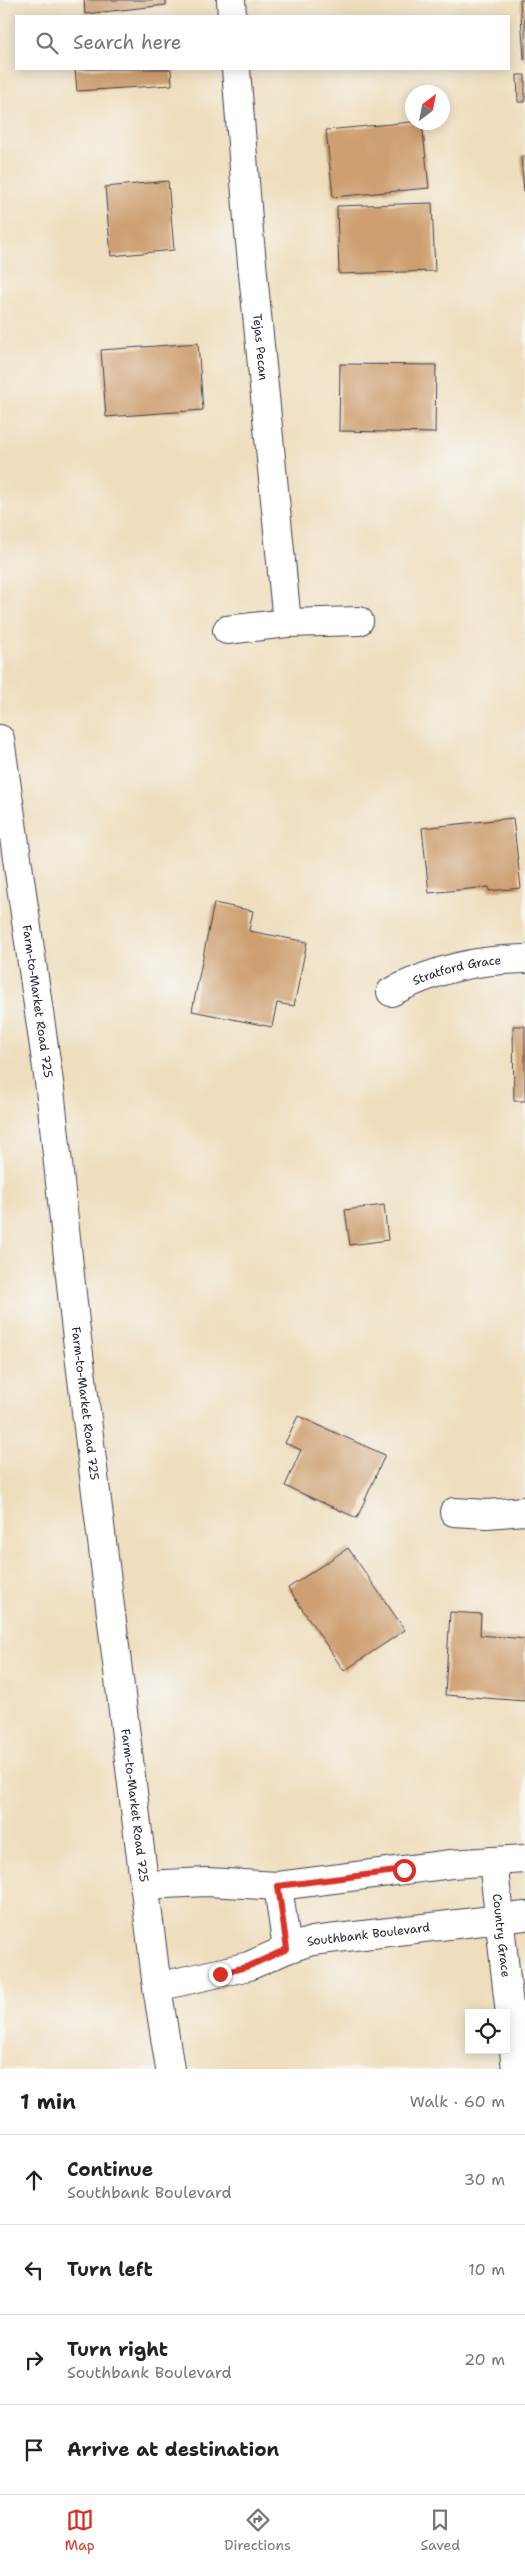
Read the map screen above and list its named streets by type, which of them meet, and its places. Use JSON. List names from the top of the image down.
{
  "streets": {
    "street": [
      "Tejas Pecan",
      "Stratford Grace",
      "Farm-to-Market Road 725",
      "Country Grace",
      "Southbank Boulevard"
    ]
  },
  "crossings": [
    ["Farm-to-Market Road 725", "Southbank Boulevard"],
    ["Country Grace", "Southbank Boulevard"]
  ],
  "north": "top right",
  "page": {
    "search": "Search here",
    "heading": ["1 min", "Walk · 60 m"],
    "list": [
      ["Continue", "Southbank Boulevard", "30 m"],
      ["Turn left", "10 m"],
      ["Turn right", "Southbank Boulevard", "20 m"],
      "Arrive at destination"
    ],
    "nav": ["Map", "Directions", "Saved"]
  }
}
